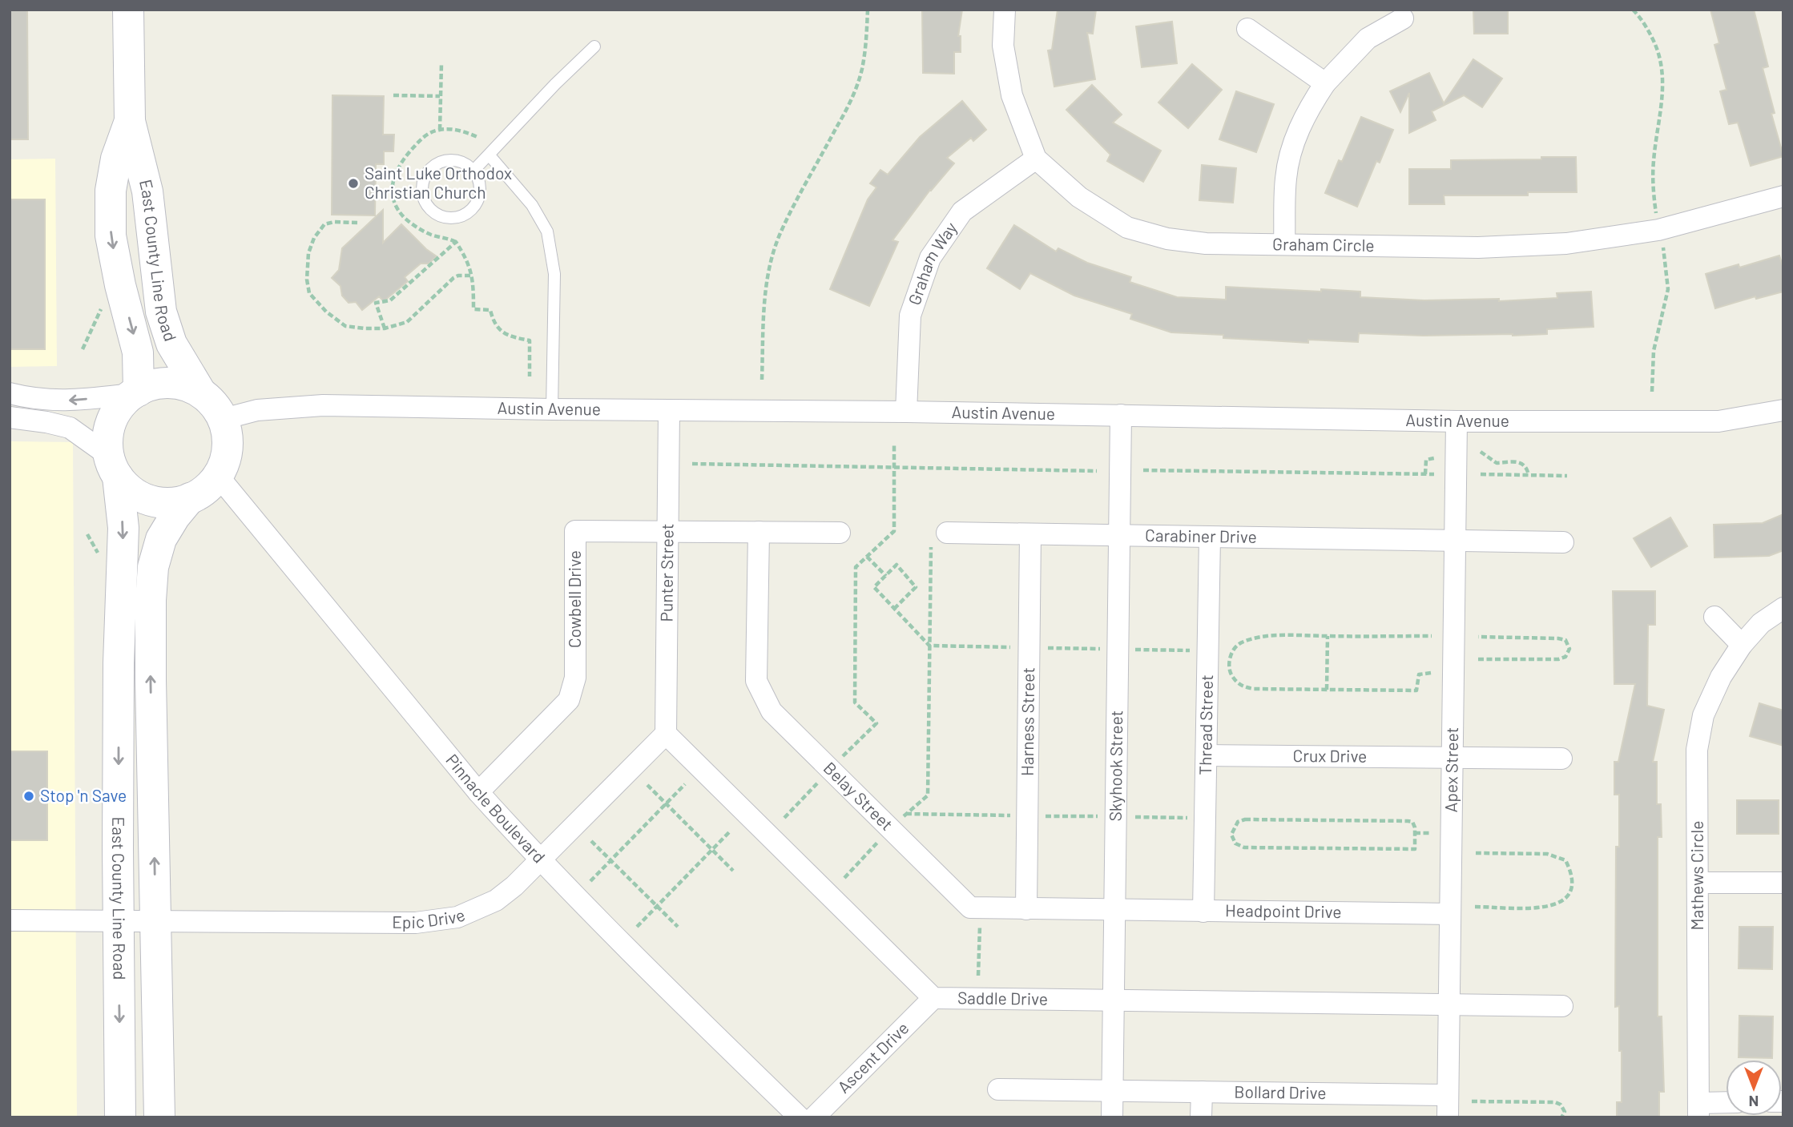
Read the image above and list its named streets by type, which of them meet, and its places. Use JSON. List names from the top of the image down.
{
  "streets": {
    "main road": ["East County Line Road"],
    "street": [
      "Graham Circle",
      "Graham Way",
      "Austin Avenue",
      "Carabiner Drive",
      "Punter Street",
      "Cowbell Drive",
      "Harness Street",
      "Thread Street",
      "Crux Drive",
      "Skyhook Street",
      "Apex Street",
      "Belay Street",
      "Pinnacle Boulevard",
      "Mathews Circle",
      "Headpoint Drive",
      "Epic Drive",
      "Saddle Drive",
      "Ascent Drive",
      "Bollard Drive"
    ]
  },
  "crossings": [
    ["Graham Circle", "Graham Way"],
    ["East County Line Road", "Austin Avenue"],
    ["East County Line Road", "Pinnacle Boulevard"],
    ["East County Line Road", "Epic Drive"],
    ["Graham Way", "Austin Avenue"],
    ["Austin Avenue", "Punter Street"],
    ["Austin Avenue", "Skyhook Street"],
    ["Austin Avenue", "Apex Street"],
    ["Austin Avenue", "Pinnacle Boulevard"],
    ["Carabiner Drive", "Harness Street"],
    ["Carabiner Drive", "Thread Street"],
    ["Carabiner Drive", "Skyhook Street"],
    ["Carabiner Drive", "Apex Street"],
    ["Punter Street", "Cowbell Drive"],
    ["Punter Street", "Epic Drive"],
    ["Punter Street", "Saddle Drive"],
    ["Cowbell Drive", "Belay Street"],
    ["Cowbell Drive", "Pinnacle Boulevard"],
    ["Harness Street", "Belay Street"],
    ["Thread Street", "Crux Drive"],
    ["Thread Street", "Headpoint Drive"],
    ["Crux Drive", "Apex Street"],
    ["Skyhook Street", "Belay Street"],
    ["Skyhook Street", "Headpoint Drive"],
    ["Skyhook Street", "Saddle Drive"],
    ["Skyhook Street", "Bollard Drive"],
    ["Apex Street", "Headpoint Drive"],
    ["Apex Street", "Saddle Drive"],
    ["Apex Street", "Bollard Drive"],
    ["Belay Street", "Headpoint Drive"],
    ["Pinnacle Boulevard", "Epic Drive"],
    ["Epic Drive", "Saddle Drive"],
    ["Saddle Drive", "Ascent Drive"]
  ],
  "places": ["Saint Luke Orthodox Christian Church", "Stop 'n Save"],
  "north": "bottom"
}
